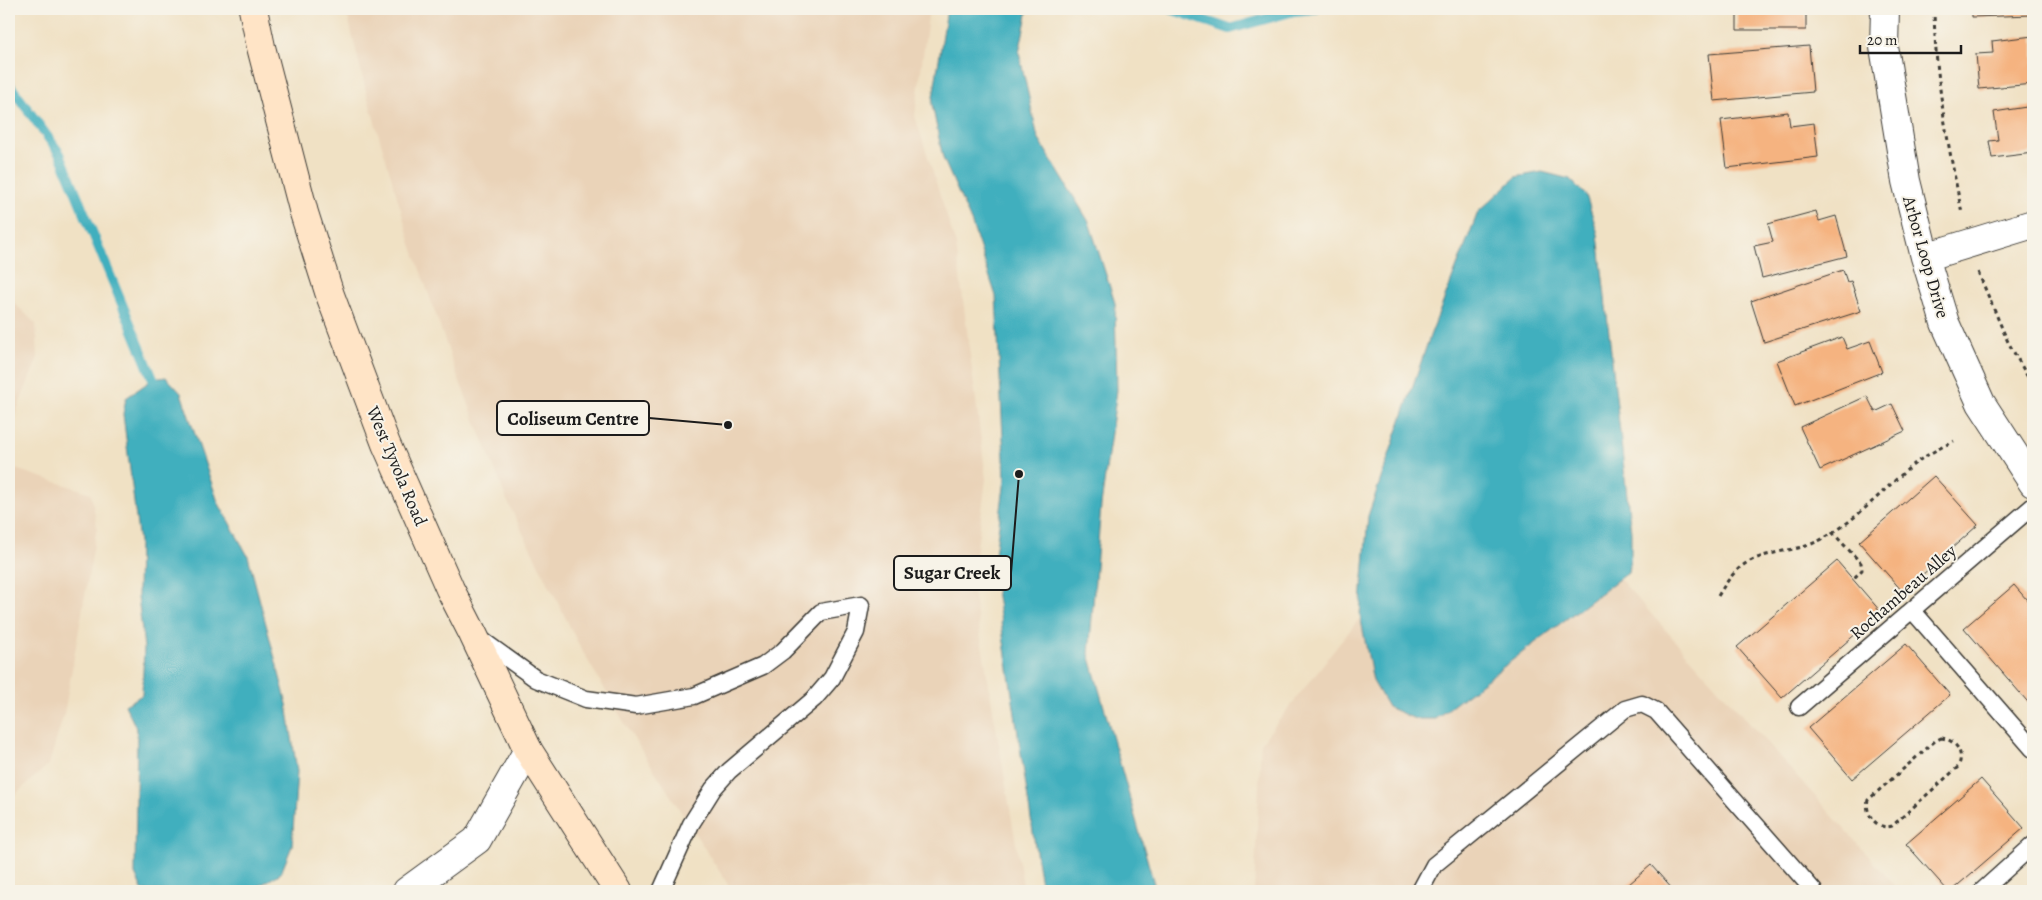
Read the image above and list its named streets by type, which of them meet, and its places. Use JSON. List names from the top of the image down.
{
  "streets": {
    "main road": ["West Tyvola Road"],
    "street": ["Arbor Loop Drive"],
    "lane": ["Rochambeau Alley"]
  },
  "places": ["Coliseum Centre", "Sugar Creek"],
  "scale_bar": "20 m"
}
